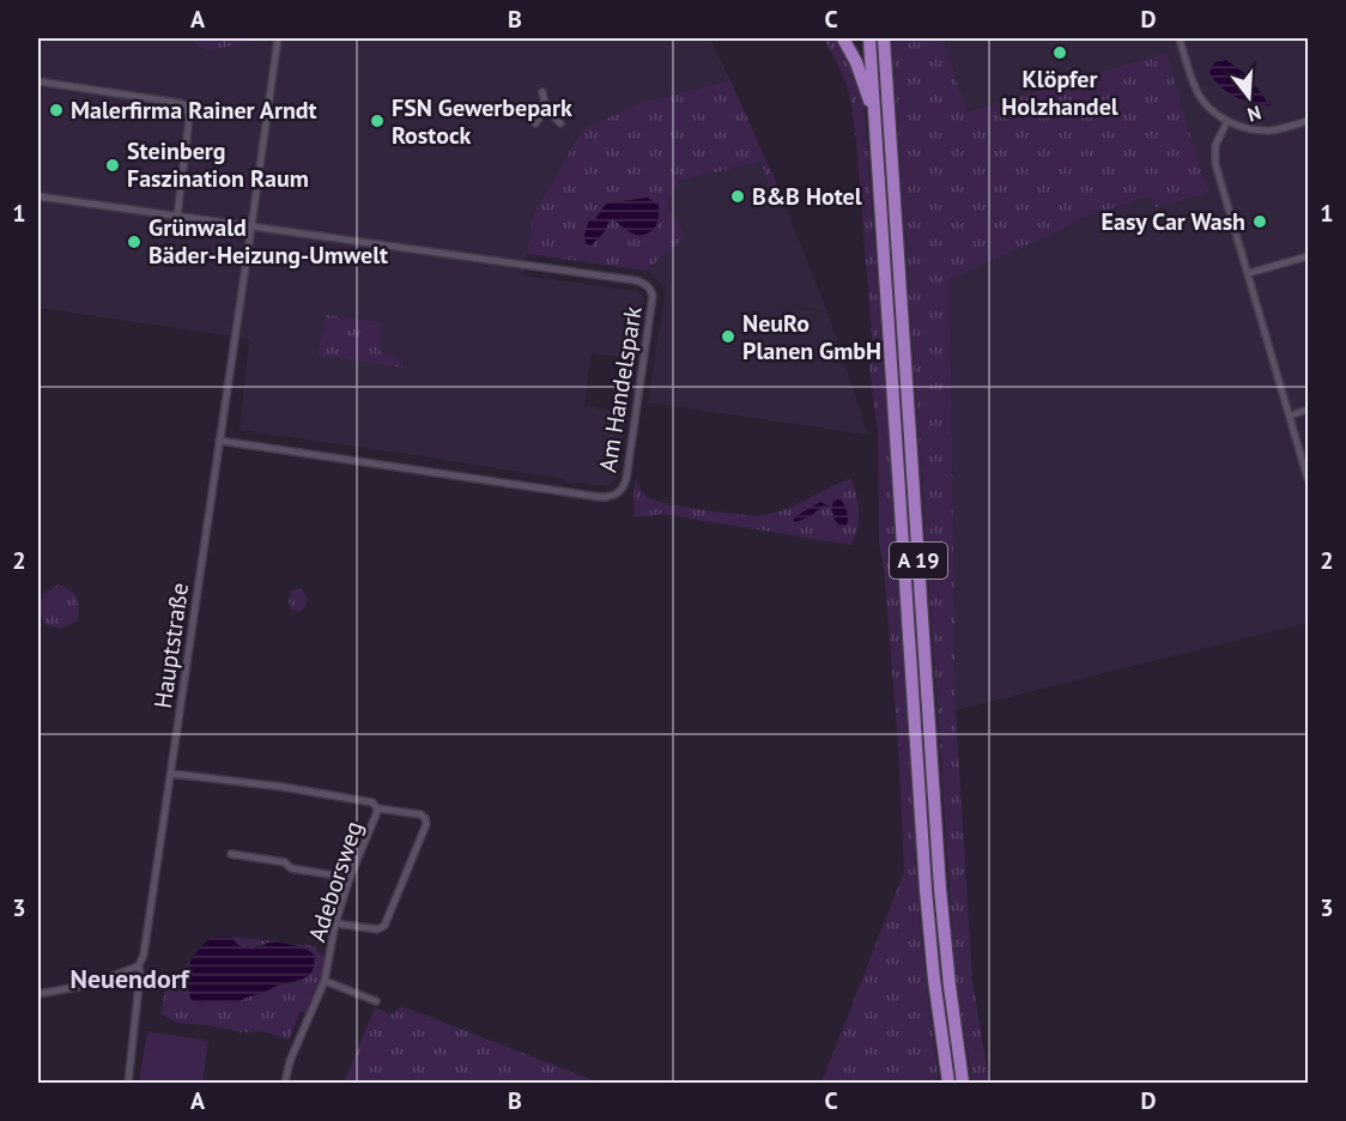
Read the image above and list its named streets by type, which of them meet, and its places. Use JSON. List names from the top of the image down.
{
  "streets": {
    "highway": ["A 19"],
    "street": ["Am Handelspark", "Hauptstraße", "Adeborsweg"]
  },
  "crossings": [
    ["Am Handelspark", "Hauptstraße"],
    ["Hauptstraße", "Adeborsweg"]
  ],
  "districts": ["Neuendorf"],
  "places": [
    "Klöpfer Holzhandel",
    "Malerfirma Rainer Arndt",
    "FSN Gewerbepark Rostock",
    "Steinberg Faszination Raum",
    "B&B Hotel",
    "Easy Car Wash",
    "Grünwald Bäder-Heizung-Umwelt",
    "NeuRo Planen GmbH"
  ],
  "north": "bottom",
  "grid": {
    "columns": [
      "A",
      "B",
      "C",
      "D"
    ],
    "rows": ["1", "2", "3"]
  }
}
